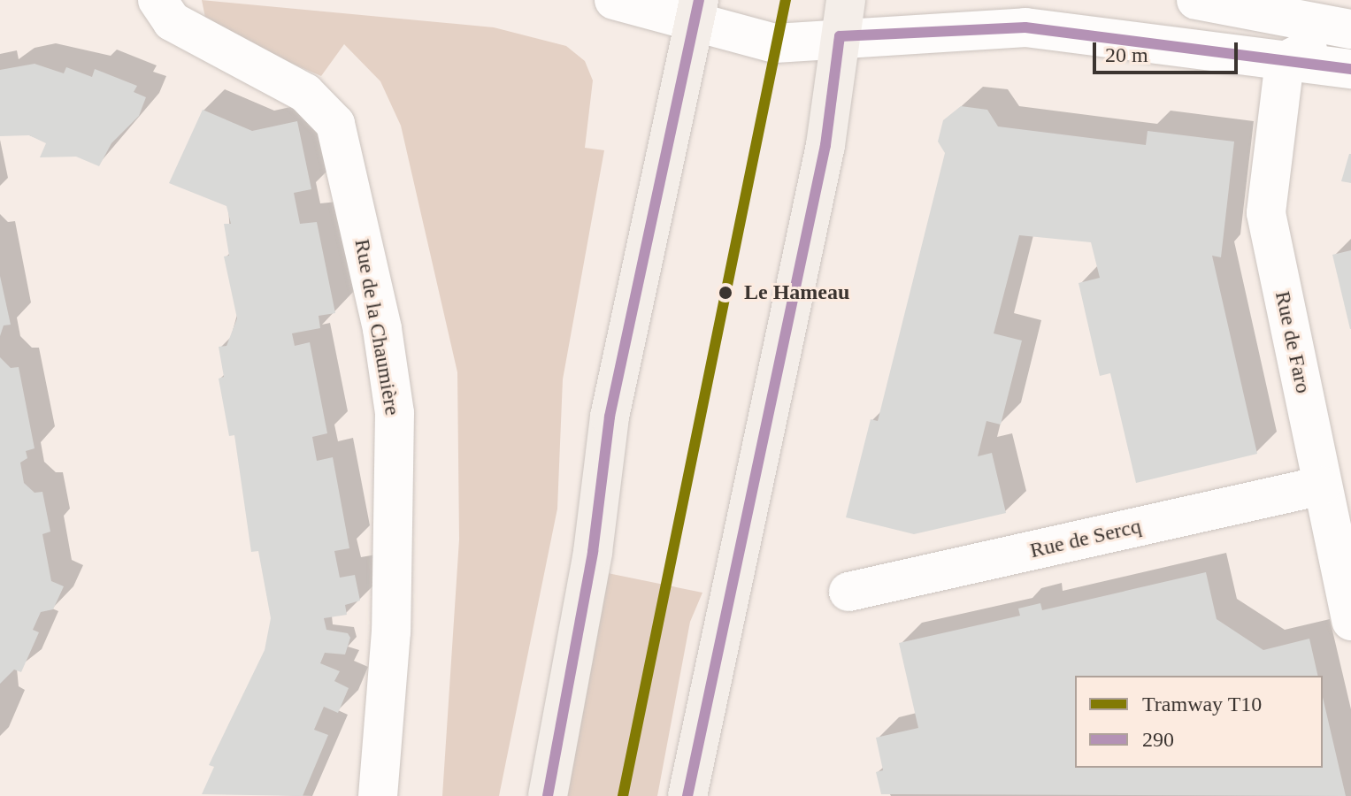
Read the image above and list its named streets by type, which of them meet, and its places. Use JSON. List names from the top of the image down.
{
  "streets": {
    "street": ["Rue de la Chaumière", "Rue de Faro", "Rue de Sercq"]
  },
  "crossings": [
    ["Rue de Faro", "Rue de Sercq"]
  ],
  "places": ["Le Hameau"],
  "lines": ["tram line T10", "transit line 290"],
  "legend": ["Tramway T10", "290"],
  "scale_bar": "20 m"
}
